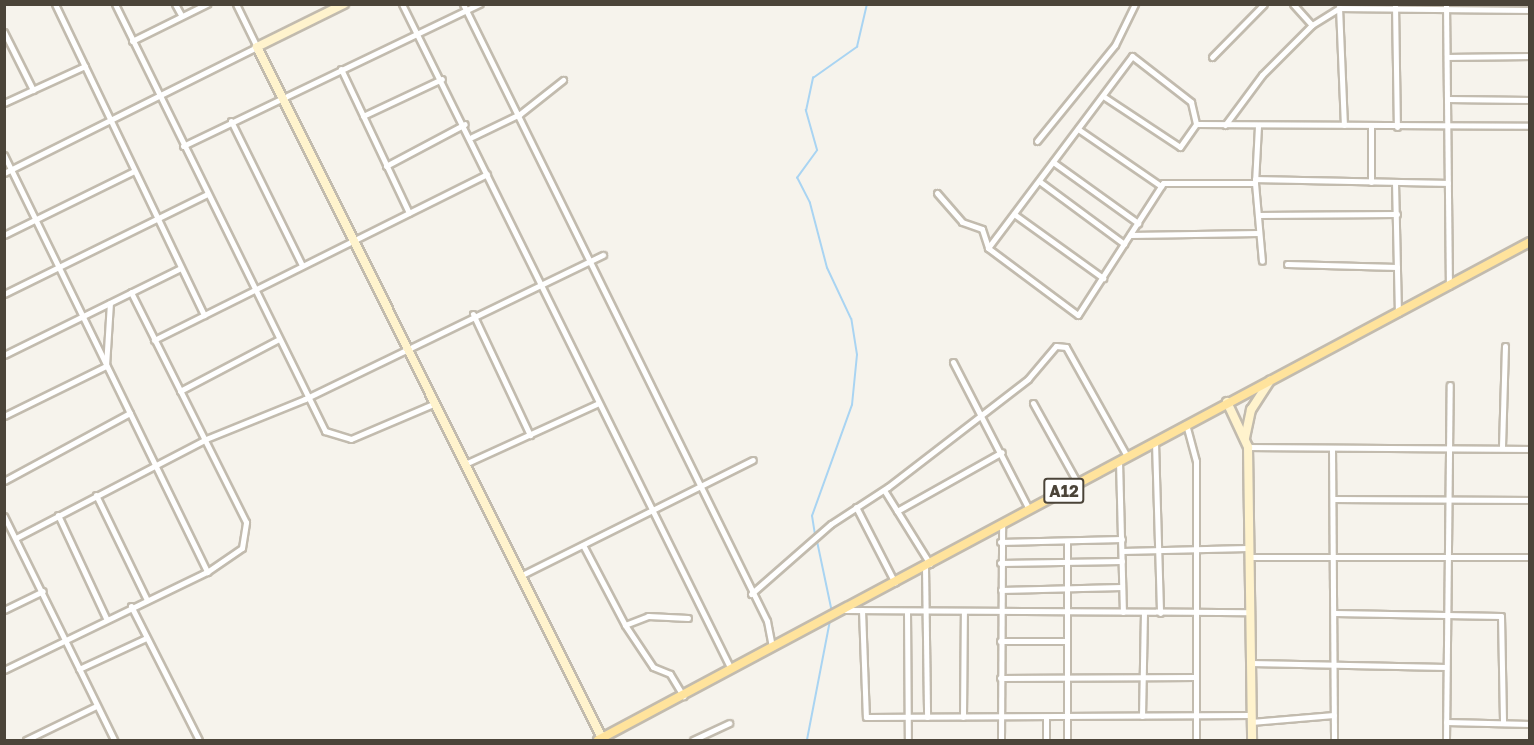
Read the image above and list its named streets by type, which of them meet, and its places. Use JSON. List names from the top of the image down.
{
  "streets": {
    "main road": ["A12"]
  }
}
